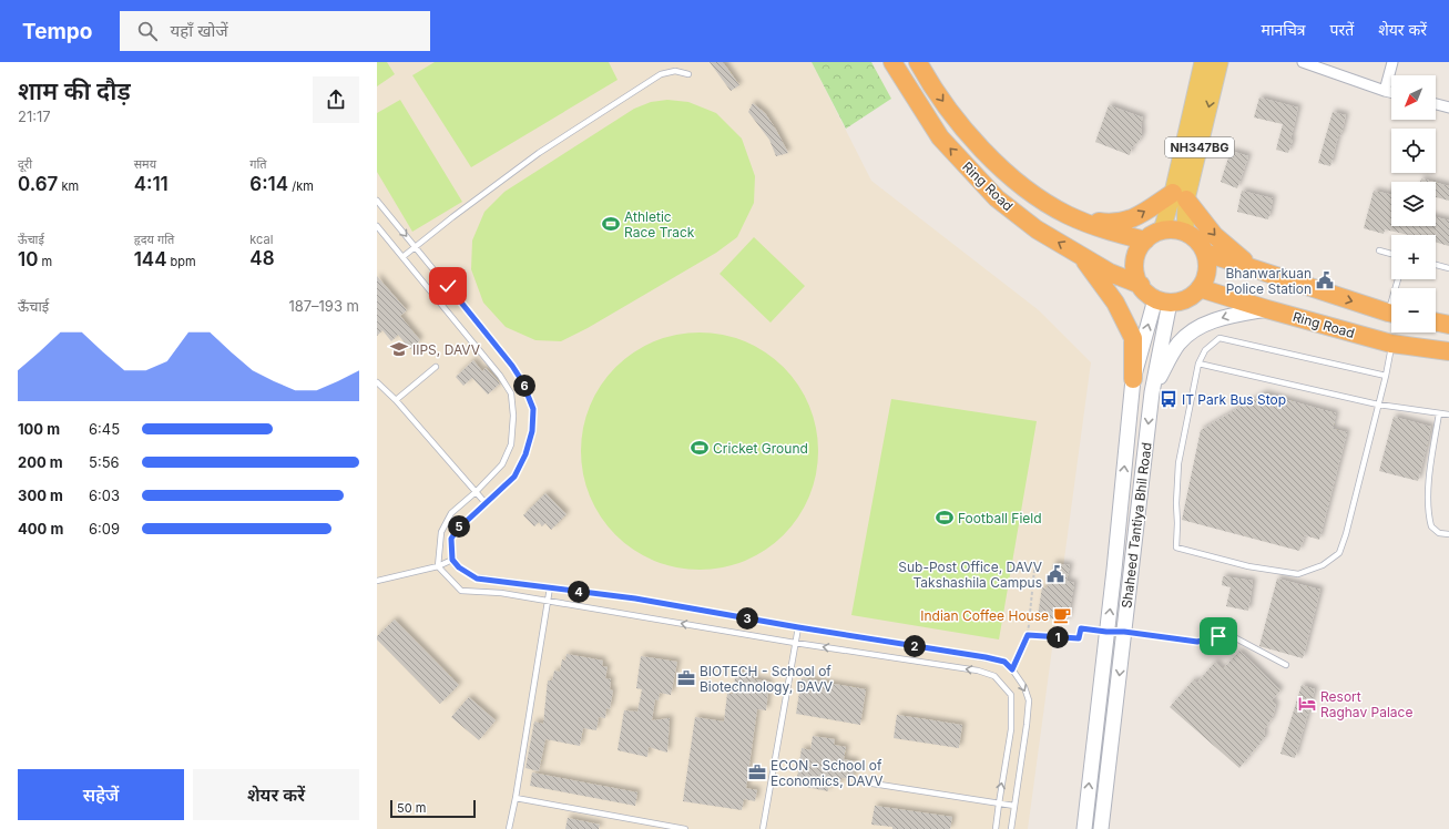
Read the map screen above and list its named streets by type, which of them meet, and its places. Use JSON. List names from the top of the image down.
{
  "streets": {
    "highway": ["Ring Road"],
    "main road": ["NH347BG", "Shaheed Tantiya Bhil Road"]
  },
  "crossings": [
    ["NH347BG", "Ring Road"],
    ["NH347BG", "Shaheed Tantiya Bhil Road"],
    ["Ring Road", "Shaheed Tantiya Bhil Road"]
  ],
  "places": {
    "sports": ["Athletic Race Track", "Cricket Ground", "Football Field"],
    "public building": ["Bhanwarkuan Police Station", "Sub-Post Office, DAVV Takshashila Campus"],
    "school or university": ["IIPS, DAVV"],
    "bus stop": ["IT Park Bus Stop"],
    "cafe": ["Indian Coffee House"],
    "office": ["BIOTECH - School of Biotechnology, DAVV", "ECON - School of Economics, DAVV"],
    "hotel": ["Resort Raghav Palace"]
  },
  "scale_bar": "50 m",
  "north": "bottom left",
  "page": {
    "header": "Tempo",
    "search": "यहाँ खोजें",
    "nav": ["मानचित्र", "परतें", "शेयर करें"],
    "heading": ["शाम की दौड़", "21:17"],
    "map_buttons": ["+", "−"],
    "stats": [
      ["दूरी", "0.67 km"],
      ["समय", "4:11"],
      ["गति", "6:14 /km"],
      ["ऊँचाई", "10 m"],
      ["हृदय गति", "144 bpm"],
      ["kcal", "48"]
    ],
    "chart": ["ऊँचाई", "187–193 m"],
    "pins": [
      "6",
      "5",
      "4",
      "3",
      "1",
      "2"
    ],
    "list": [
      {
        "name": "100 m",
        "note": "6:45"
      },
      {
        "name": "200 m",
        "note": "5:56"
      },
      {
        "name": "300 m",
        "note": "6:03"
      },
      {
        "name": "400 m",
        "note": "6:09"
      }
    ],
    "buttons": ["सहेजें", "शेयर करें"],
    "scale": "50 m"
  }
}
